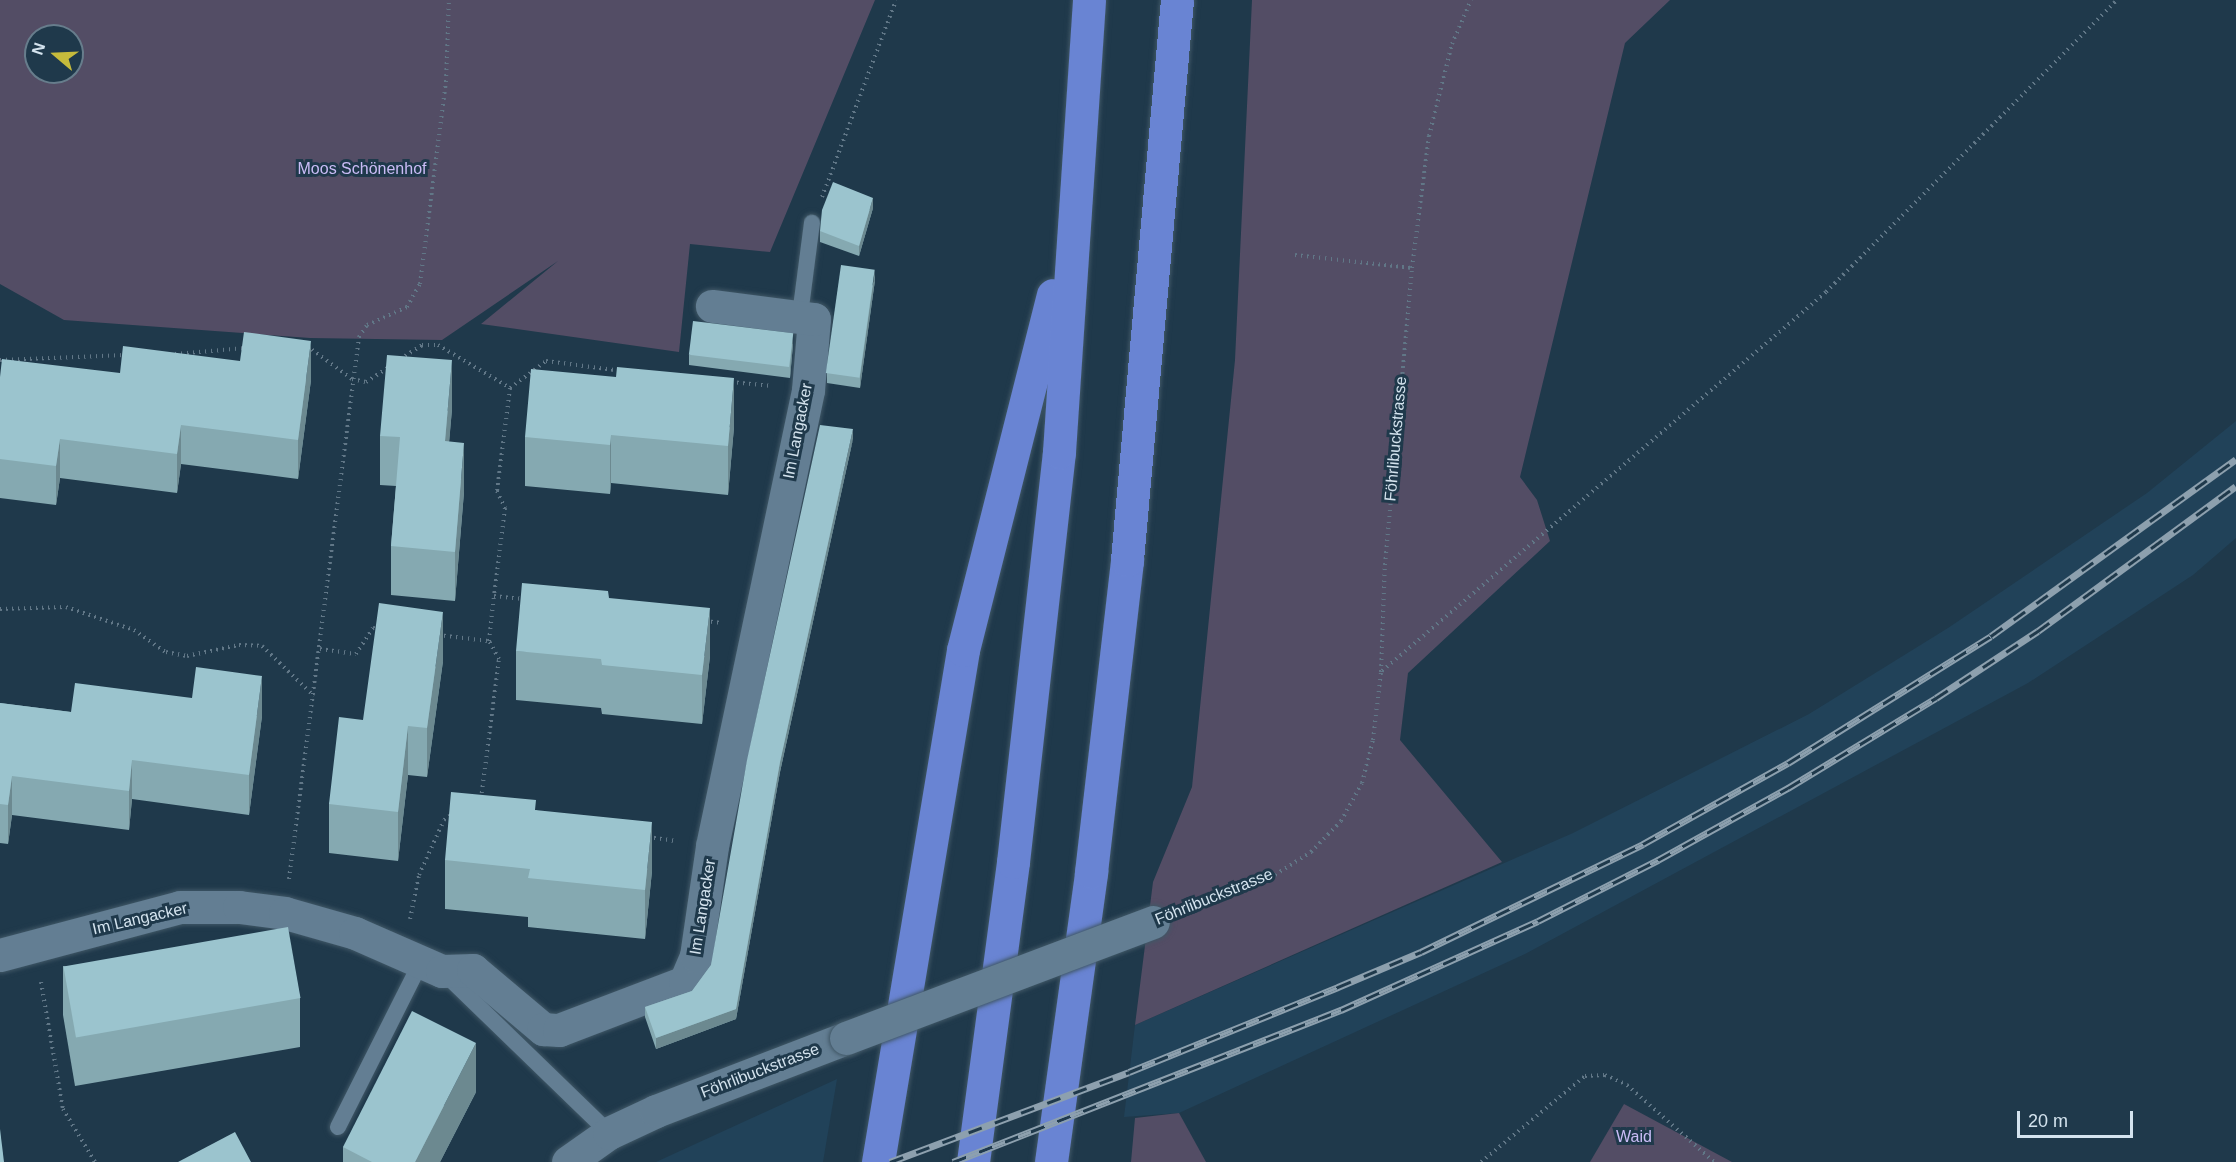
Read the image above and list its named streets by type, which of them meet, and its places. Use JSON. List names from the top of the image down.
{
  "streets": {
    "street": ["Im Langacker", "Föhrlibuckstrasse"]
  },
  "parks": ["Moos Schönenhof", "Waid"],
  "scale_bar": "20 m",
  "north": "left"
}
